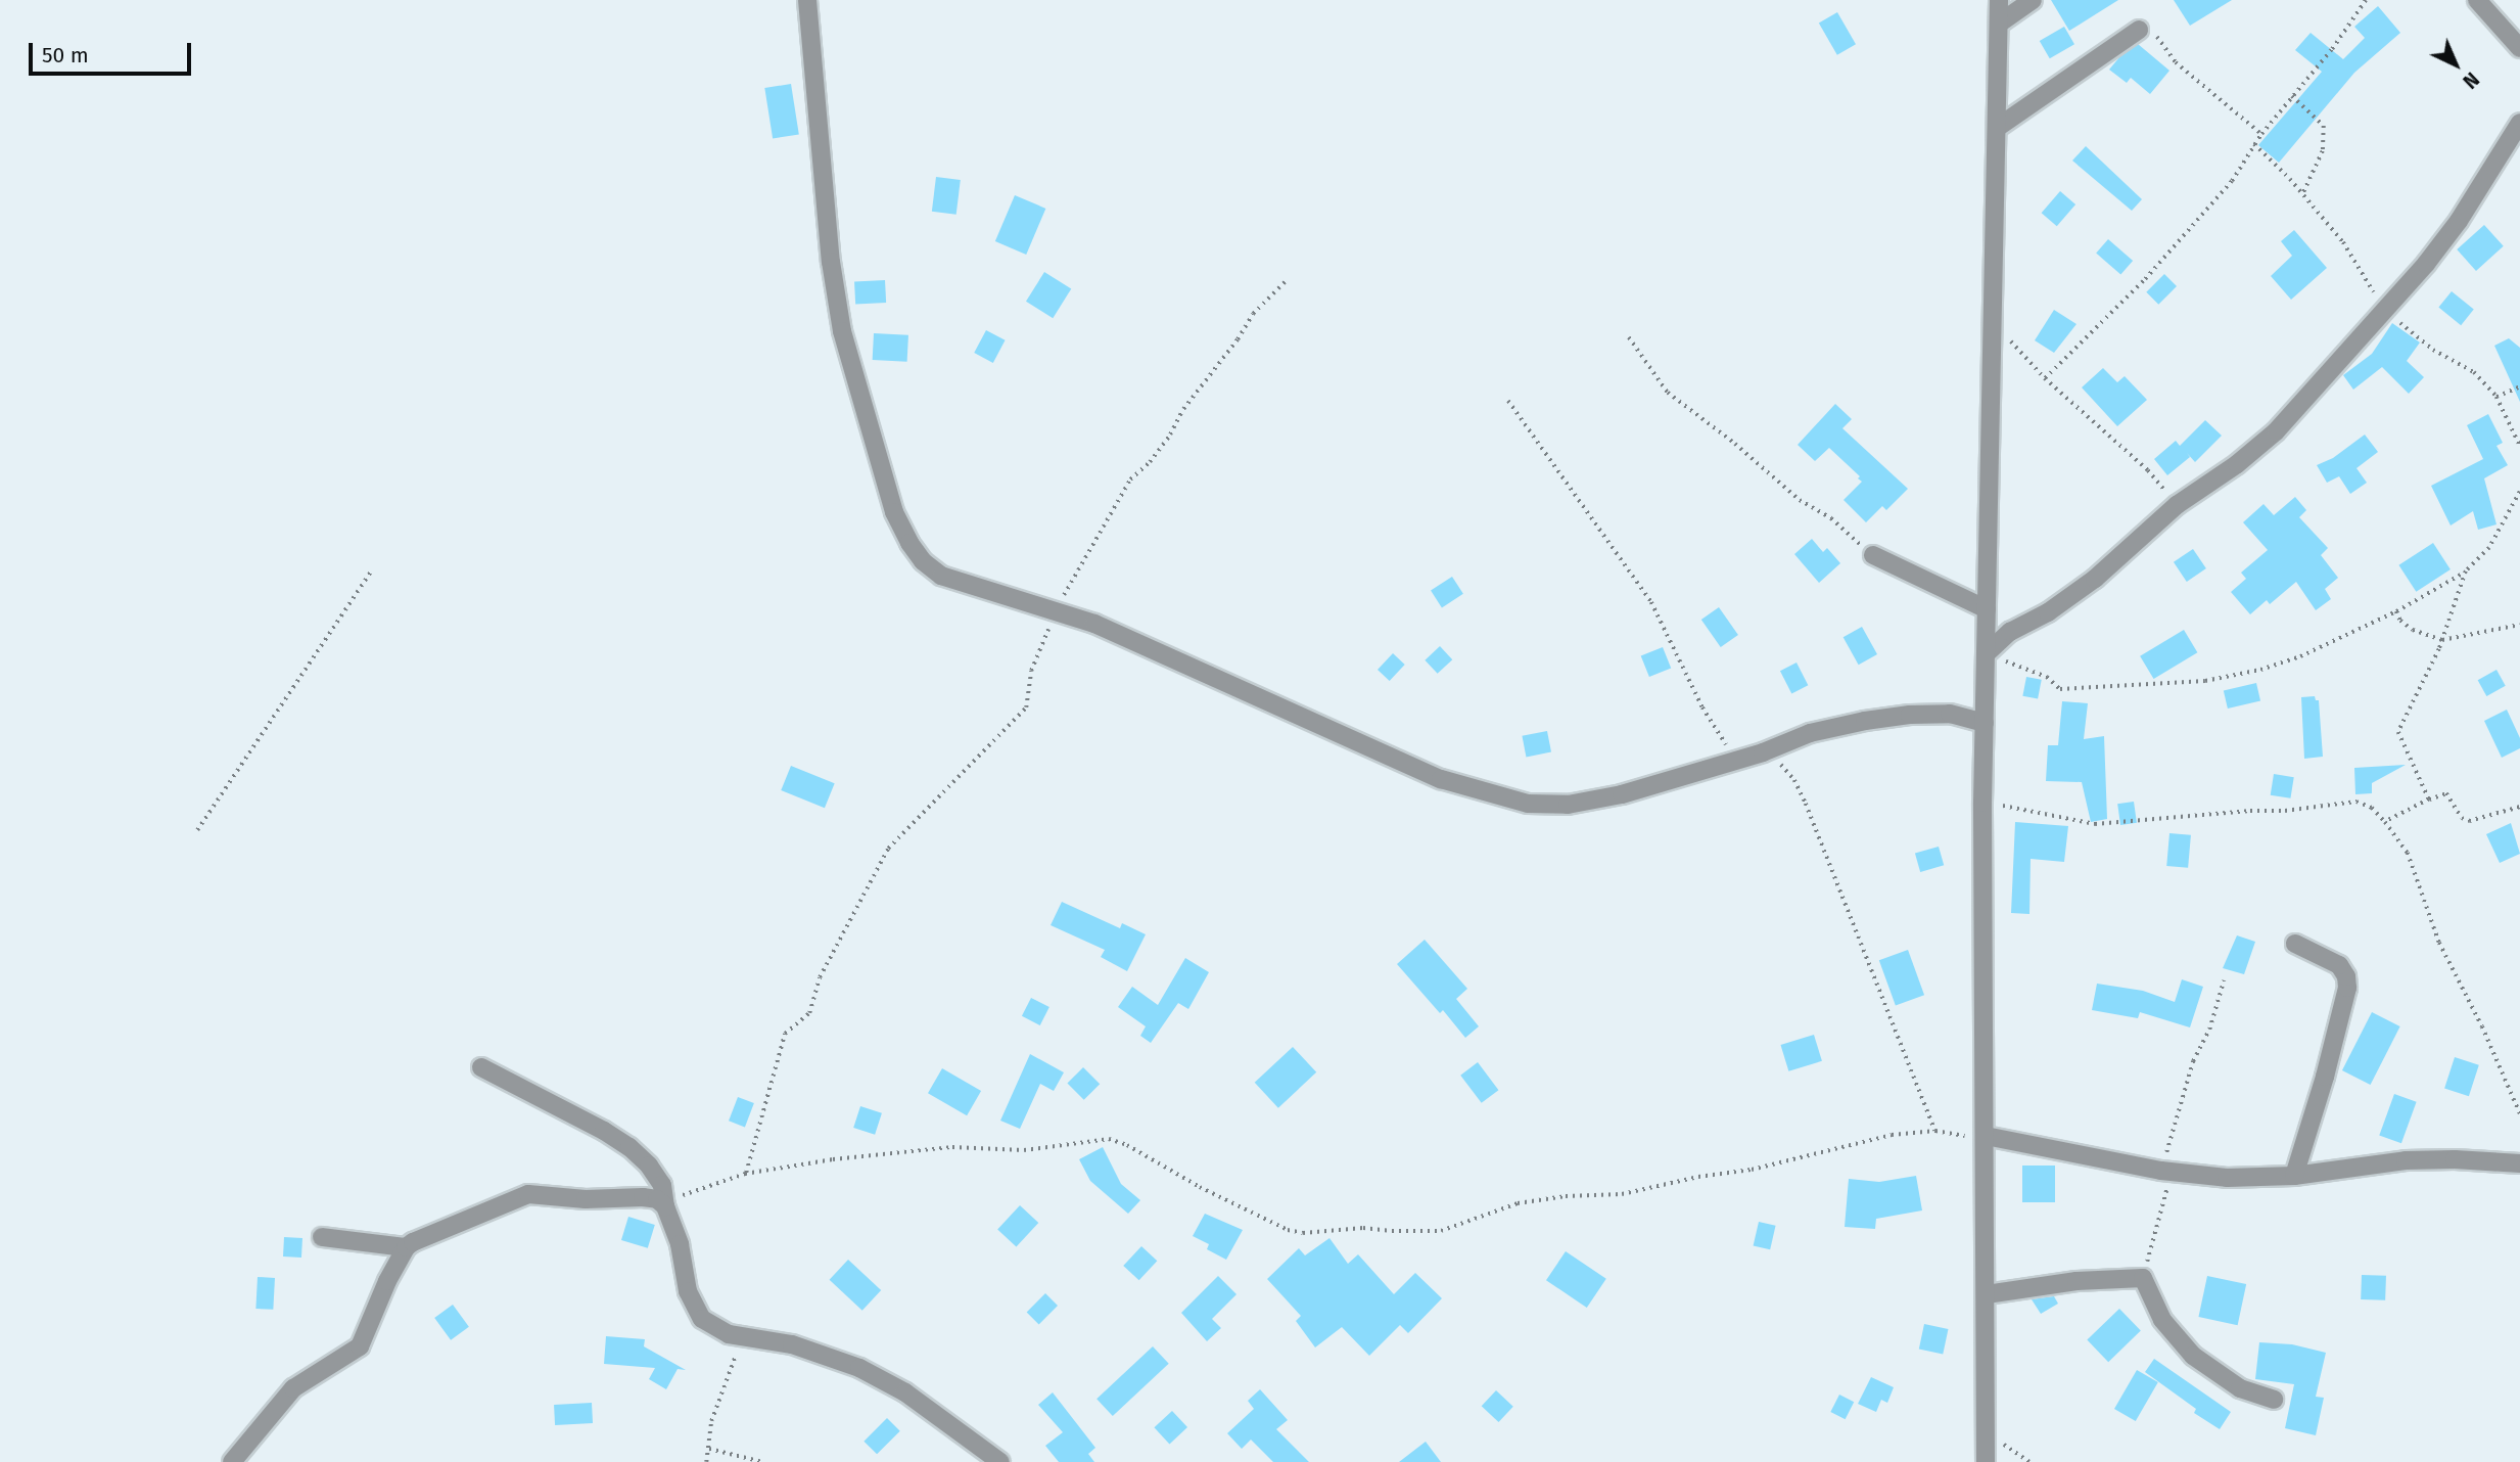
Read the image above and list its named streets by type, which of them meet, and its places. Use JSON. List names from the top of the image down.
{
  "scale_bar": "50 m",
  "north": "bottom right"
}
